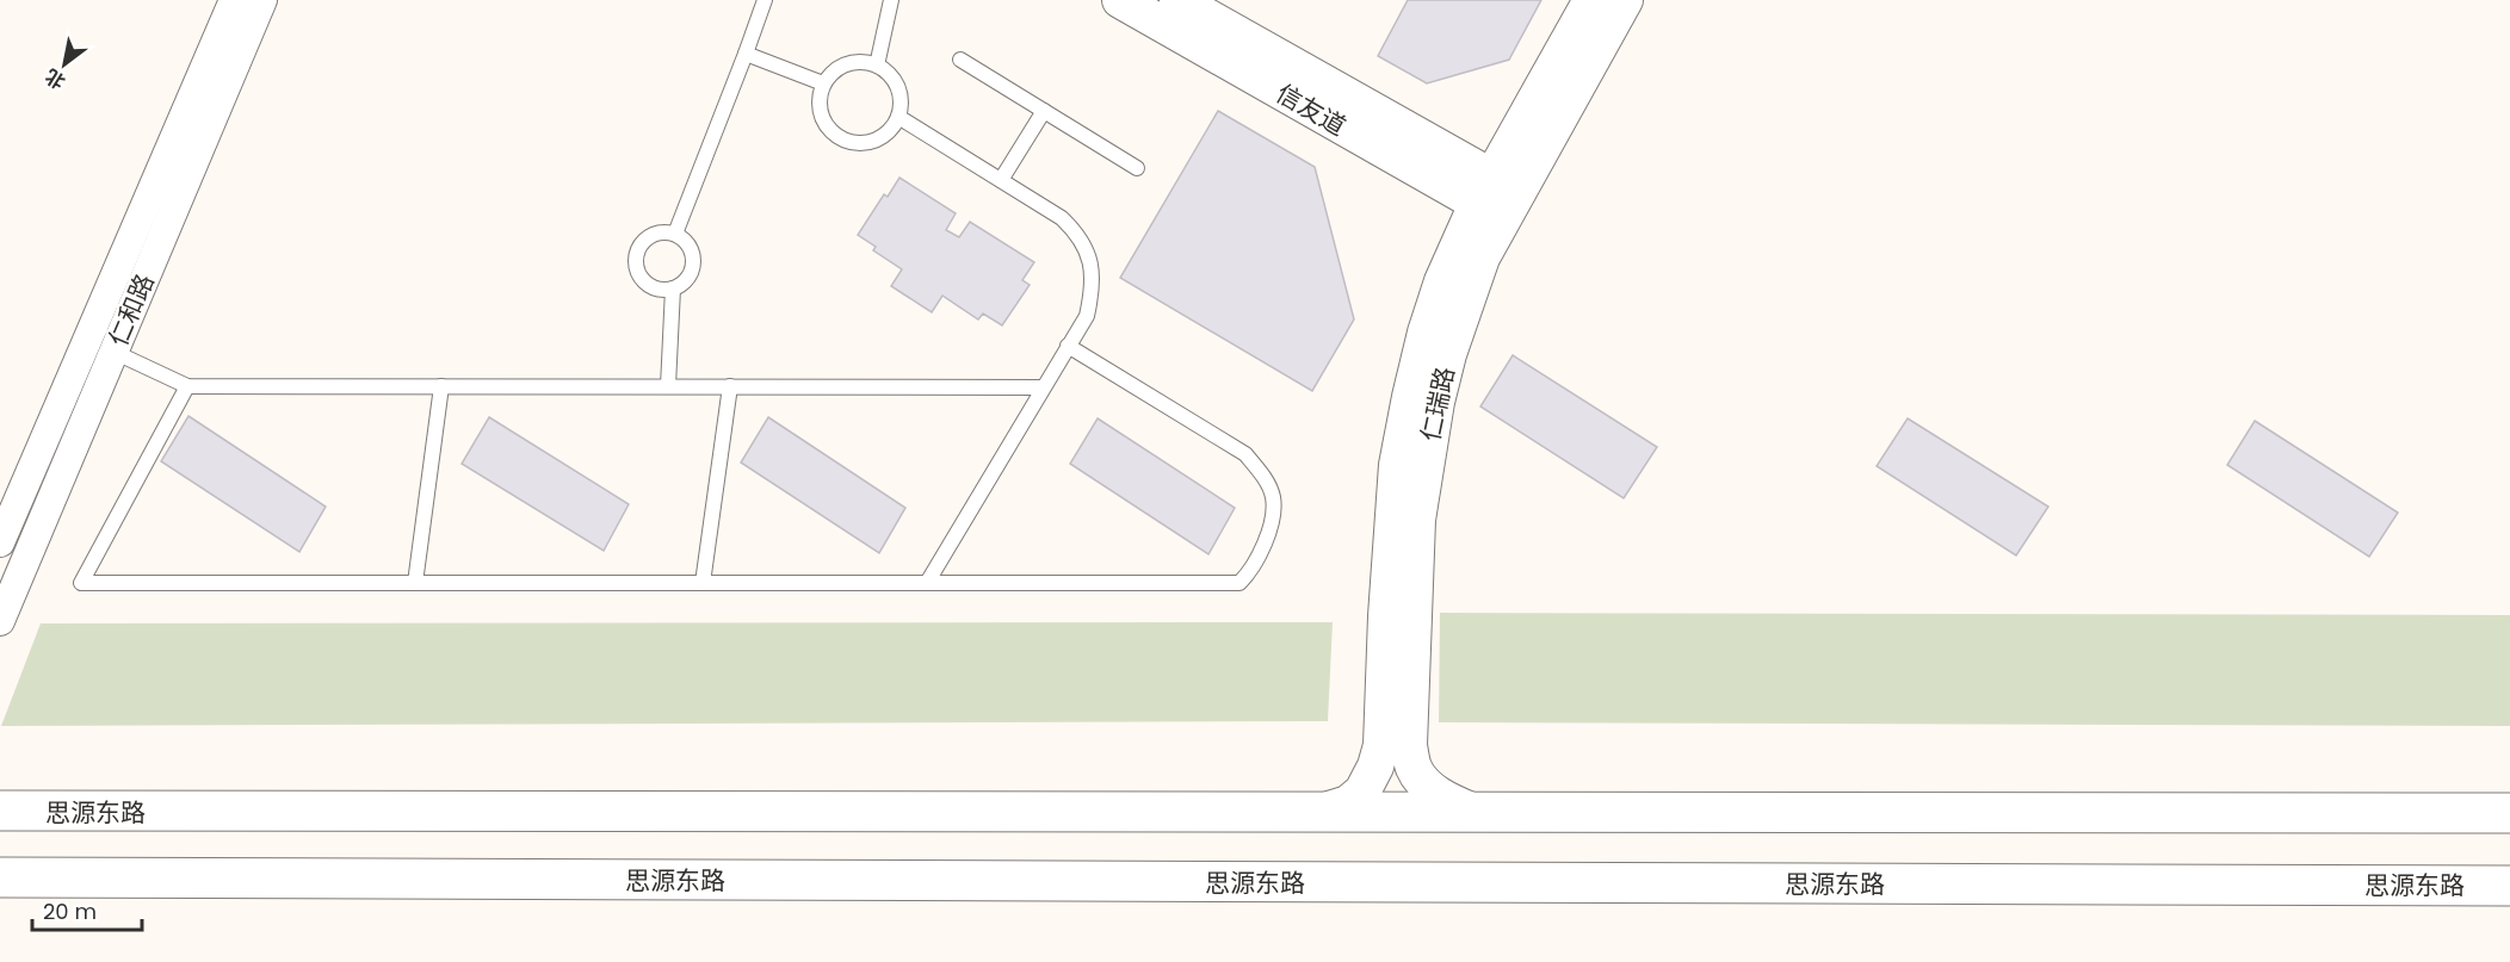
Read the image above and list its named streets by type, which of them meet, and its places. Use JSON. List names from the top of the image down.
{
  "streets": {
    "main road": ["思源东路"],
    "street": ["信友道", "仁和路", "仁瑞路"]
  },
  "crossings": [
    ["仁瑞路", "思源东路"]
  ],
  "scale_bar": "20 m",
  "north": "bottom left"
}
